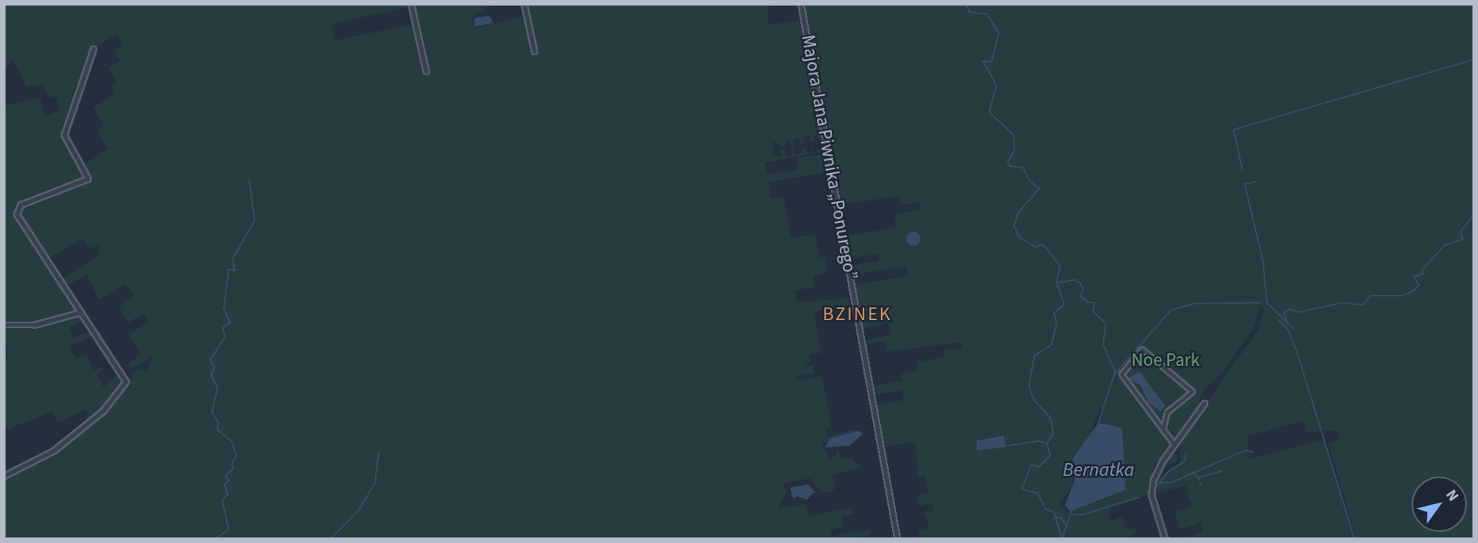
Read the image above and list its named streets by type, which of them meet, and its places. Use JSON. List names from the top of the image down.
{
  "streets": {
    "street": ["Majora Jana Piwnika „Ponurego”"]
  },
  "districts": ["BZINEK"],
  "water": ["Bernatka"],
  "parks": ["Noe Park"],
  "north": "top right"
}
